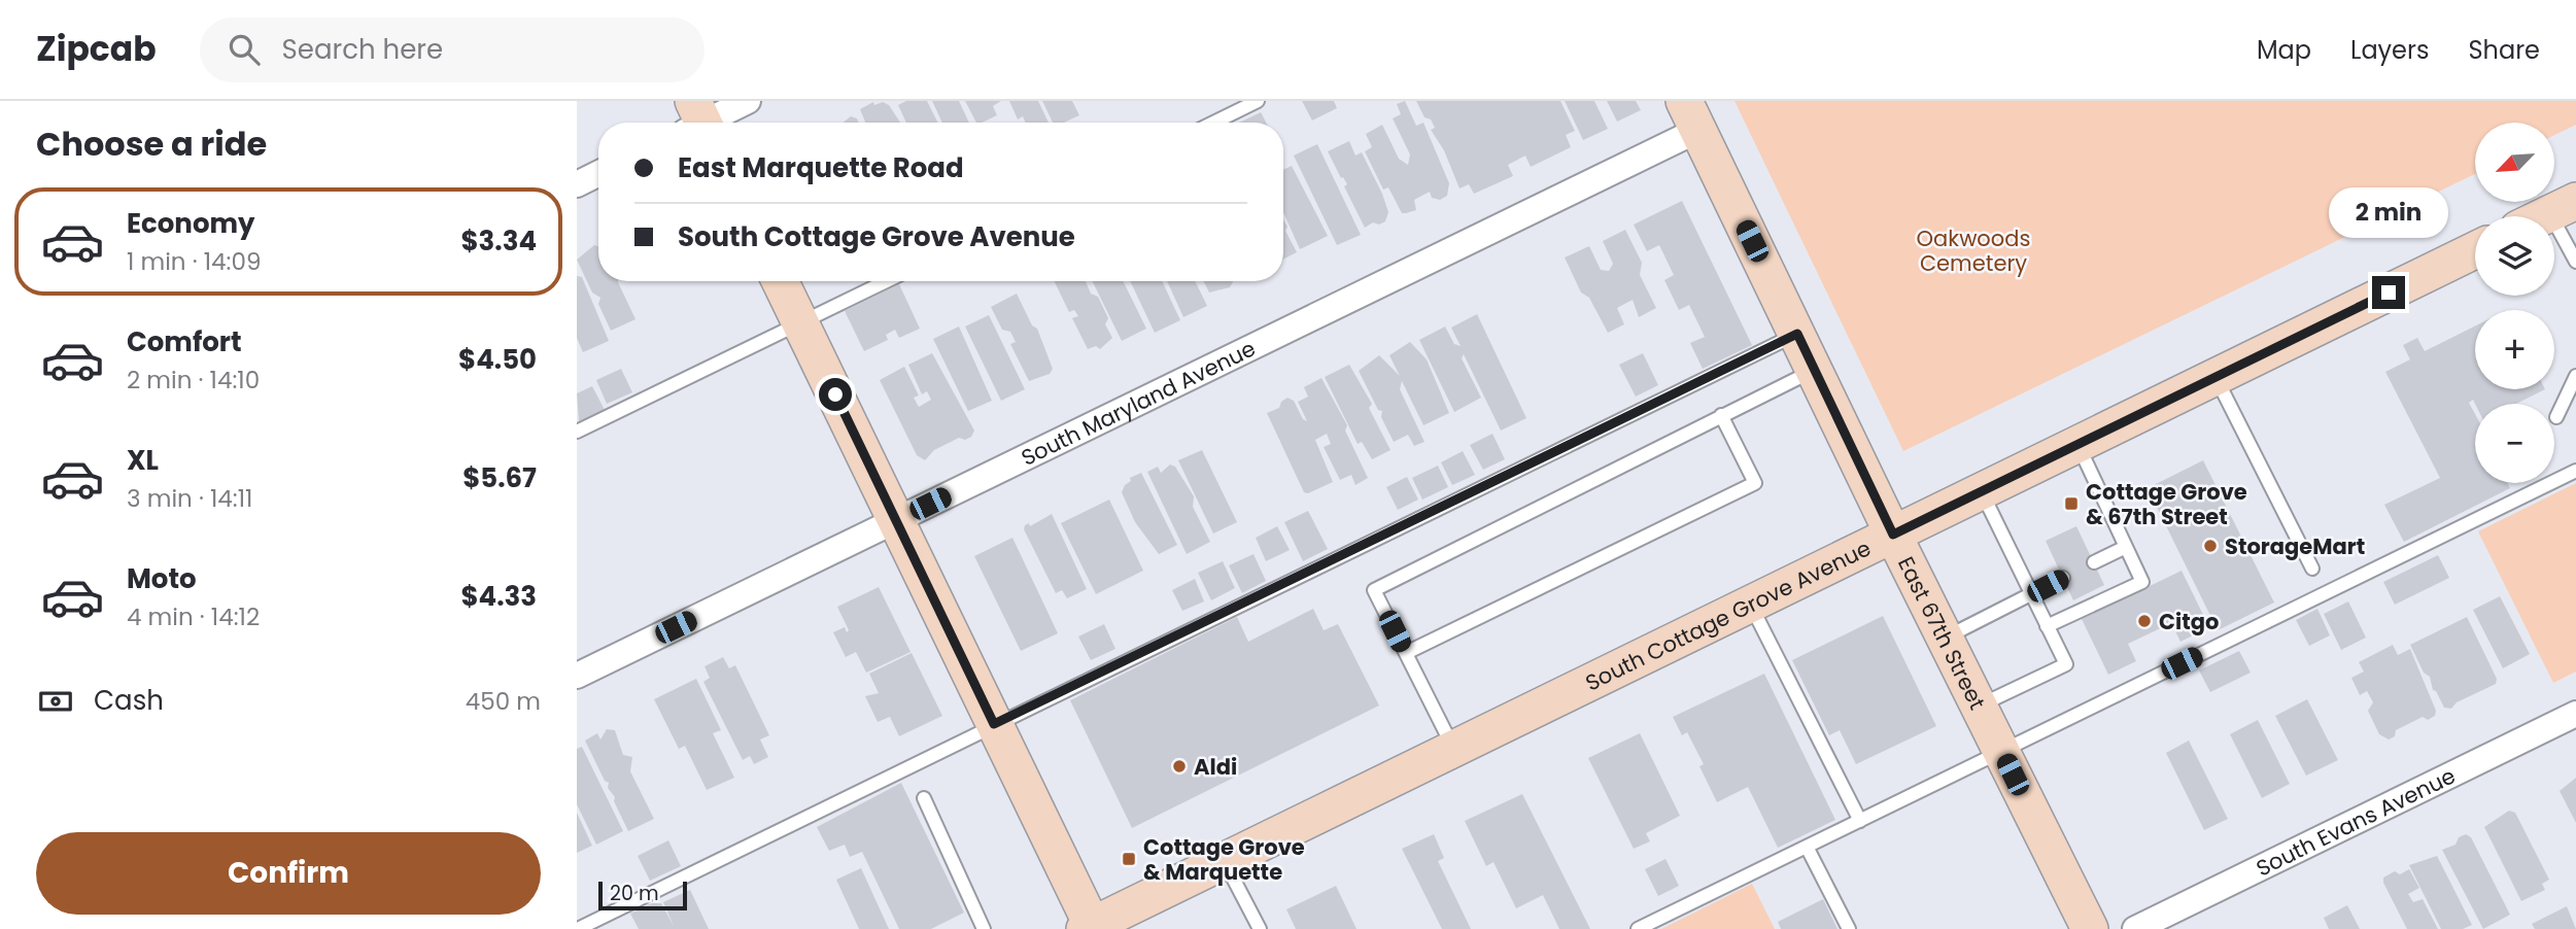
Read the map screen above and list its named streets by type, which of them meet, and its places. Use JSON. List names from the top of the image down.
{
  "streets": {
    "street": [
      "South Maryland Avenue",
      "South Cottage Grove Avenue",
      "East 67th Street",
      "South Evans Avenue"
    ]
  },
  "crossings": [
    ["South Maryland Avenue", "East 67th Street"],
    ["South Cottage Grove Avenue", "East 67th Street"]
  ],
  "parks": ["Oakwoods Cemetery"],
  "places": {
    "transit": ["Cottage Grove & 67th Street", "Cottage Grove & Marquette"],
    "other": ["StorageMart", "Citgo", "Aldi"]
  },
  "scale_bar": "20 m",
  "north": "bottom left",
  "page": {
    "header": "Zipcab",
    "search": "Search here",
    "nav": ["Map", "Layers", "Share"],
    "heading": "Choose a ride",
    "map_buttons": ["+", "−"],
    "banner": ["East Marquette Road", "South Cottage Grove Avenue"],
    "list": [
      {
        "name": "Economy",
        "note": "1 min · 14:09",
        "value": "$3.34"
      },
      {
        "name": "Comfort",
        "note": "2 min · 14:10",
        "value": "$4.50"
      },
      {
        "name": "XL",
        "note": "3 min · 14:11",
        "value": "$5.67"
      },
      {
        "name": "Moto",
        "note": "4 min · 14:12",
        "value": "$4.33"
      }
    ],
    "bubble": "2 min",
    "pay": ["Cash", "450 m"],
    "buttons": "Confirm",
    "scale": "20 m"
  }
}
